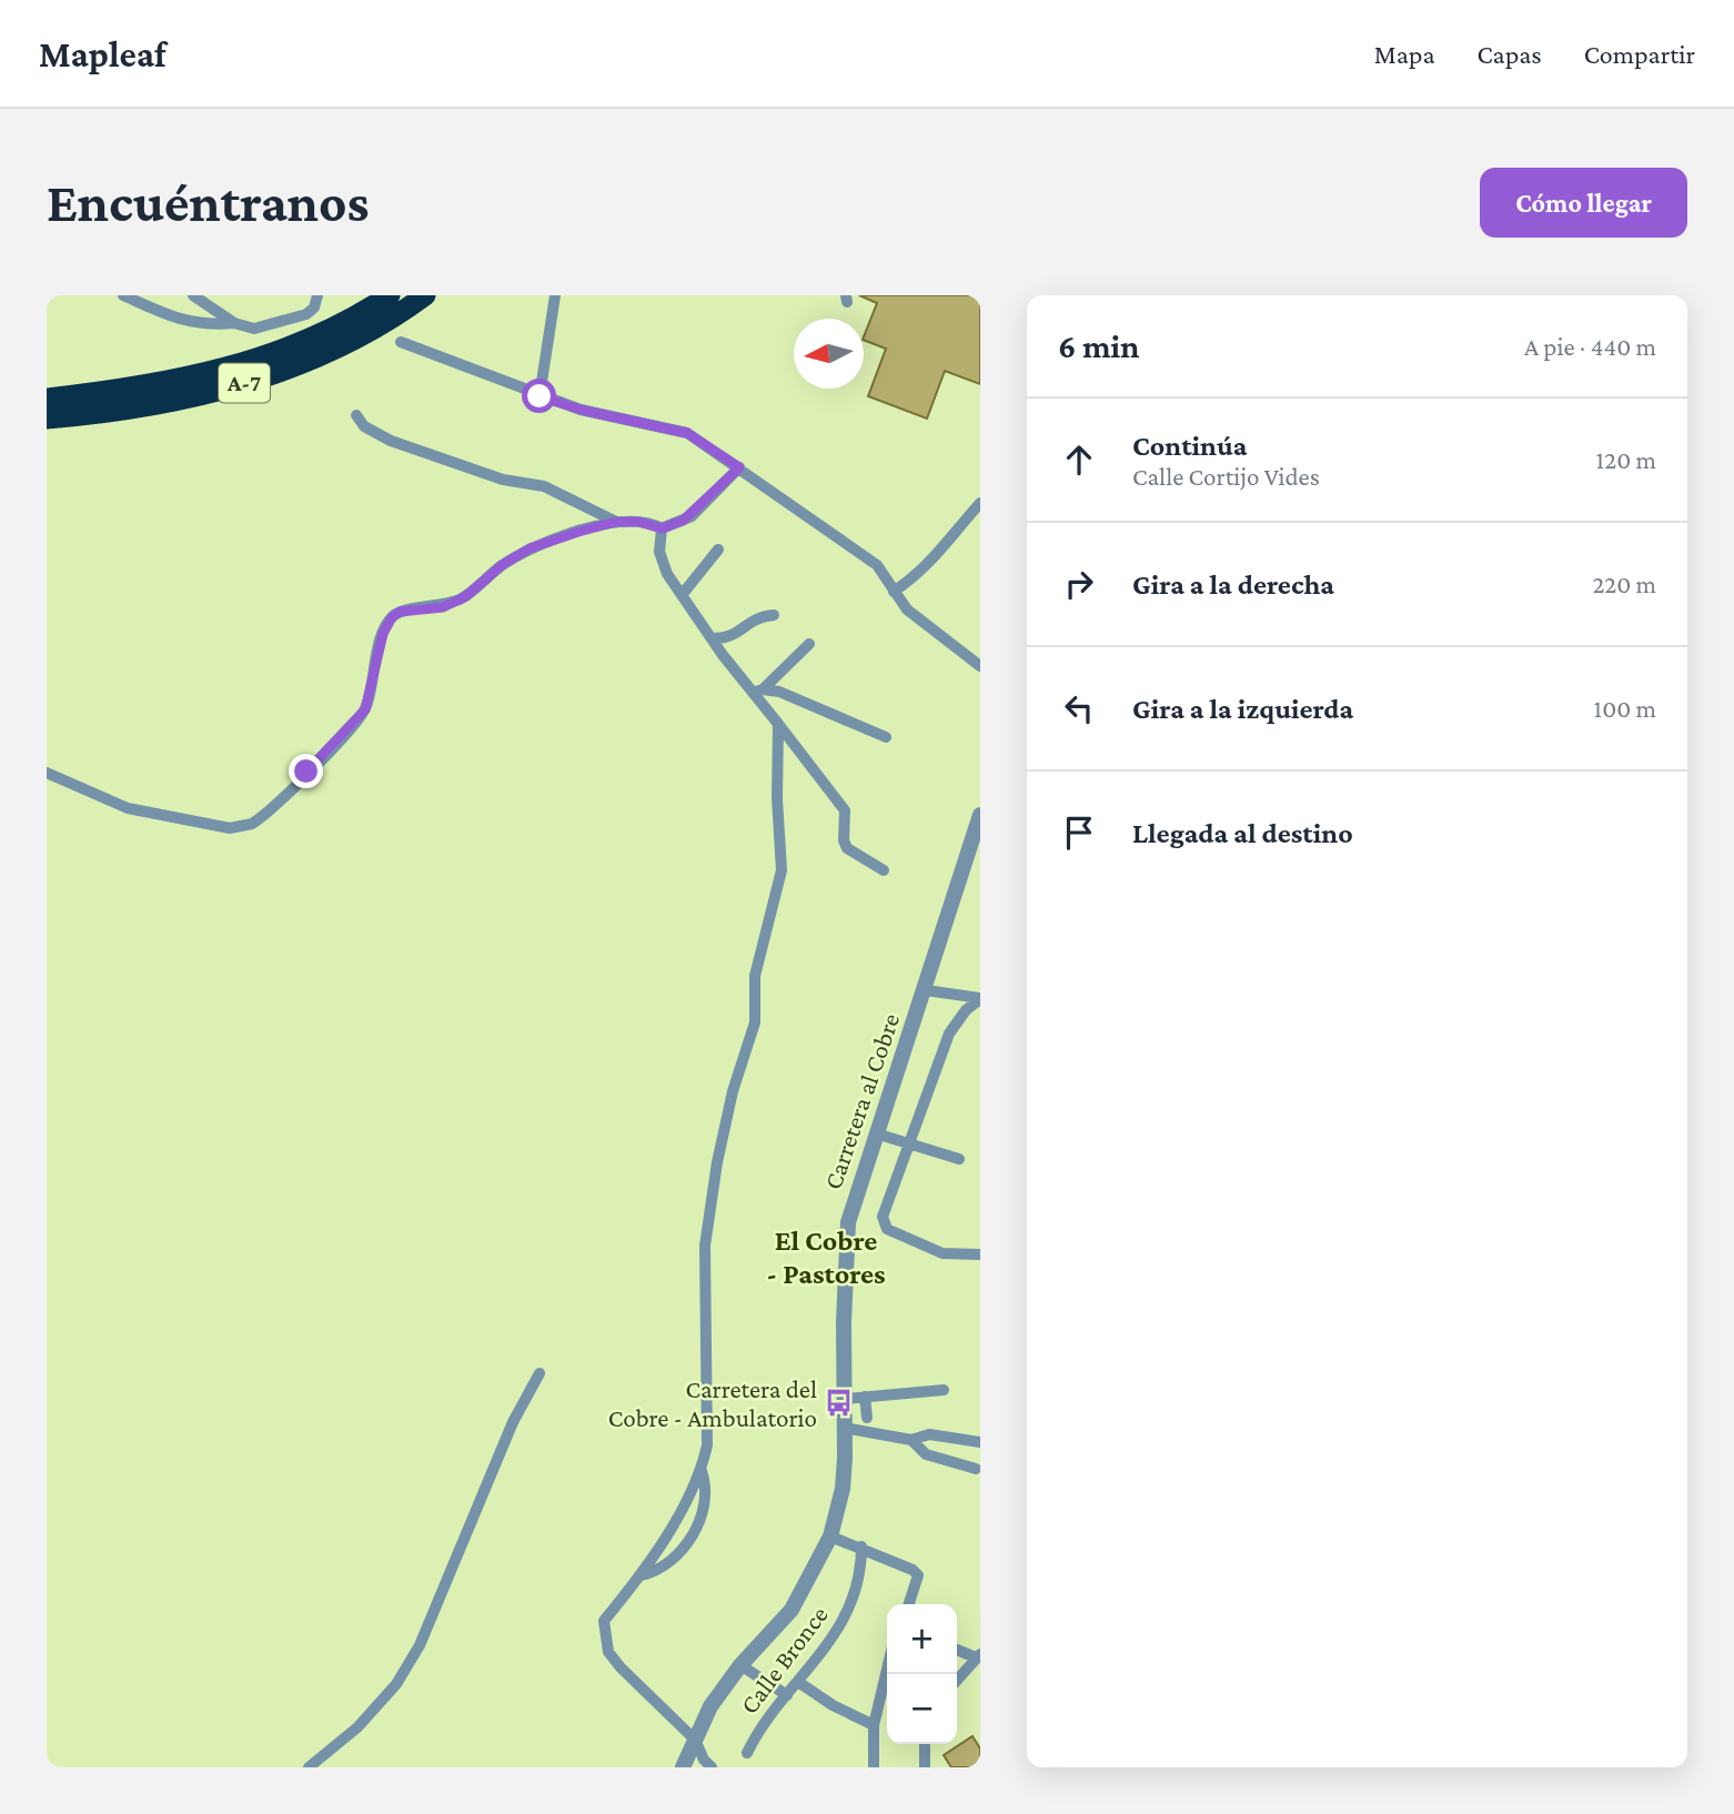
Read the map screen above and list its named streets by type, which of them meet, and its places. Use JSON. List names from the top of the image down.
{
  "streets": {
    "highway": ["A-7"],
    "street": ["Carretera al Cobre", "Calle Bronce"]
  },
  "districts": ["El Cobre - Pastores"],
  "places": {
    "bus stop": ["Carretera del Cobre - Ambulatorio"]
  },
  "north": "left",
  "page": {
    "header": "Mapleaf",
    "nav": ["Mapa", "Capas", "Compartir"],
    "buttons": "Cómo llegar",
    "title": "Encuéntranos",
    "heading": ["6 min", "A pie · 440 m"],
    "list": [
      ["Continúa", "Calle Cortijo Vides", "120 m"],
      ["Gira a la derecha", "220 m"],
      ["Gira a la izquierda", "100 m"],
      "Llegada al destino"
    ],
    "map_buttons": ["+", "−"]
  }
}
